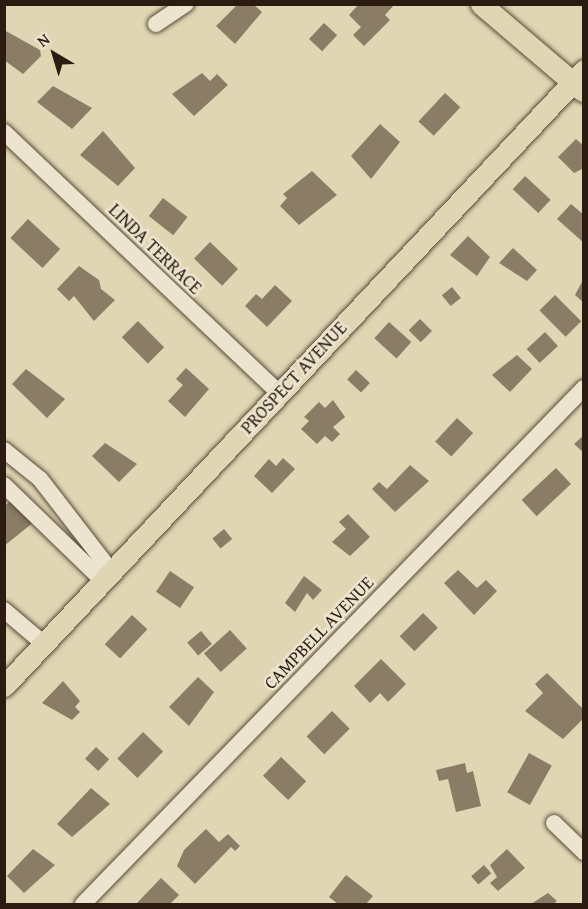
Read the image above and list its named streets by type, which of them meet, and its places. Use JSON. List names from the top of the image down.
{
  "streets": {
    "main road": ["PROSPECT AVENUE"],
    "street": ["LINDA TERRACE", "CAMPBELL AVENUE"]
  },
  "crossings": [
    ["LINDA TERRACE", "PROSPECT AVENUE"]
  ],
  "north": "top left"
}
